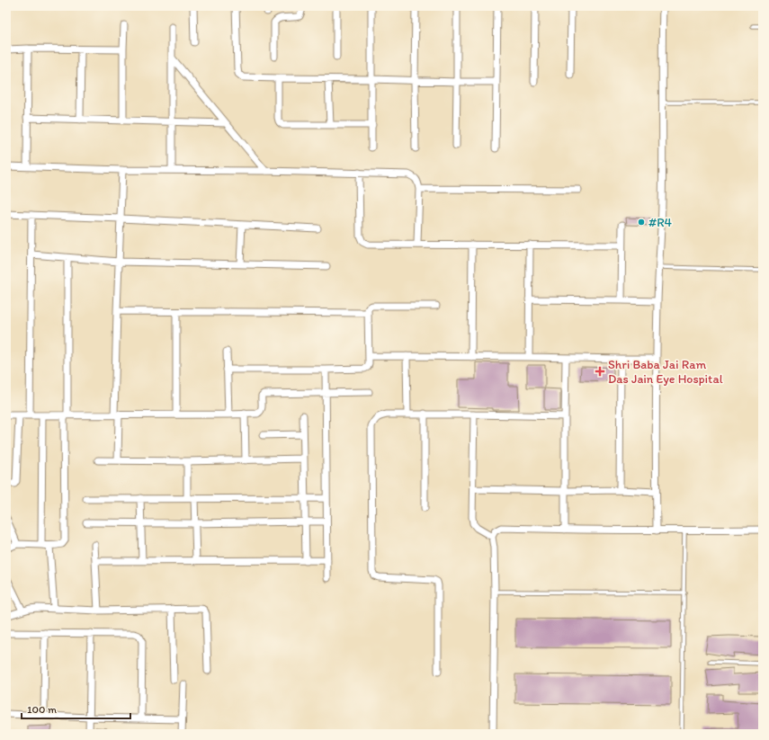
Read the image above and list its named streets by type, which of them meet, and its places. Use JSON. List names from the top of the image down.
{
  "places": {
    "other": ["#R4"],
    "health": ["Shri Baba Jai Ram Das Jain Eye Hospital"]
  },
  "scale_bar": "100 m"
}
